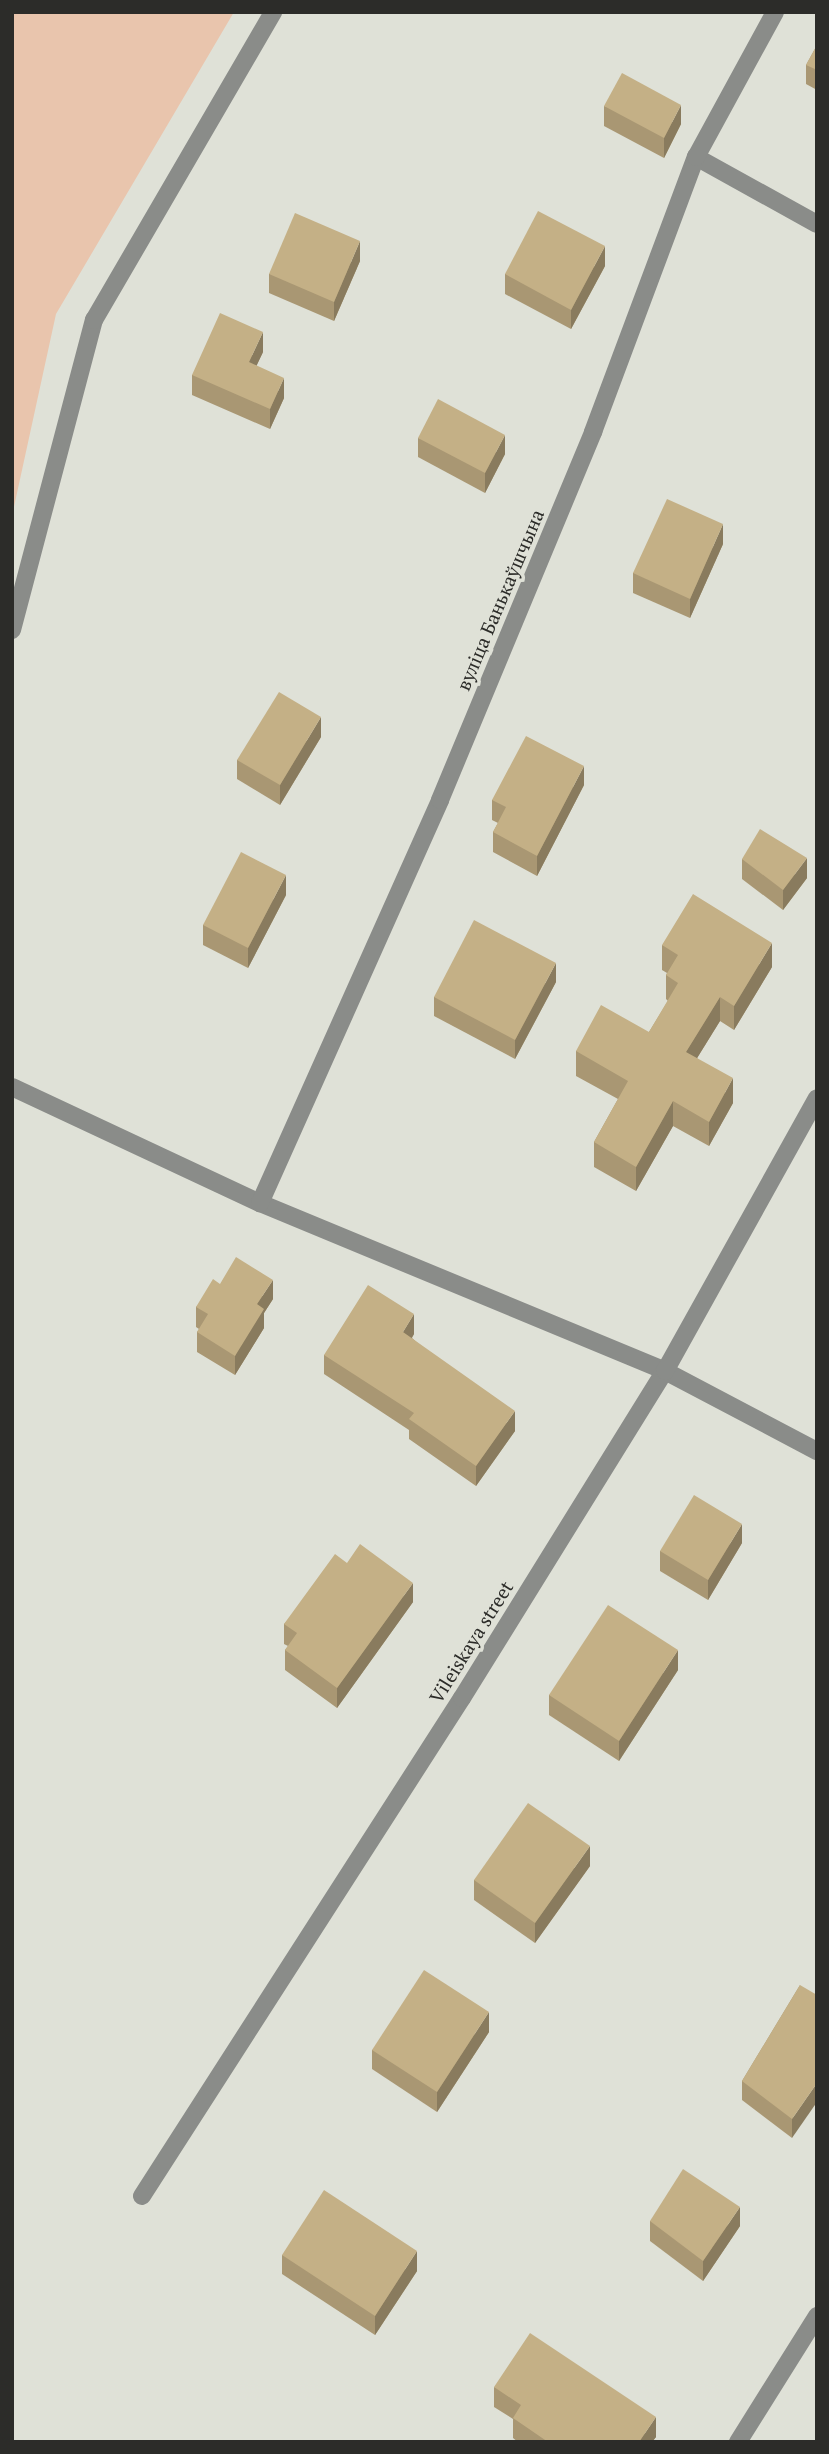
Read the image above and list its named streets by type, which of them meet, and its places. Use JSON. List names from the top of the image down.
{
  "streets": {
    "street": ["вуліца Банькаўшчына", "Vileiskaya street"]
  }
}
